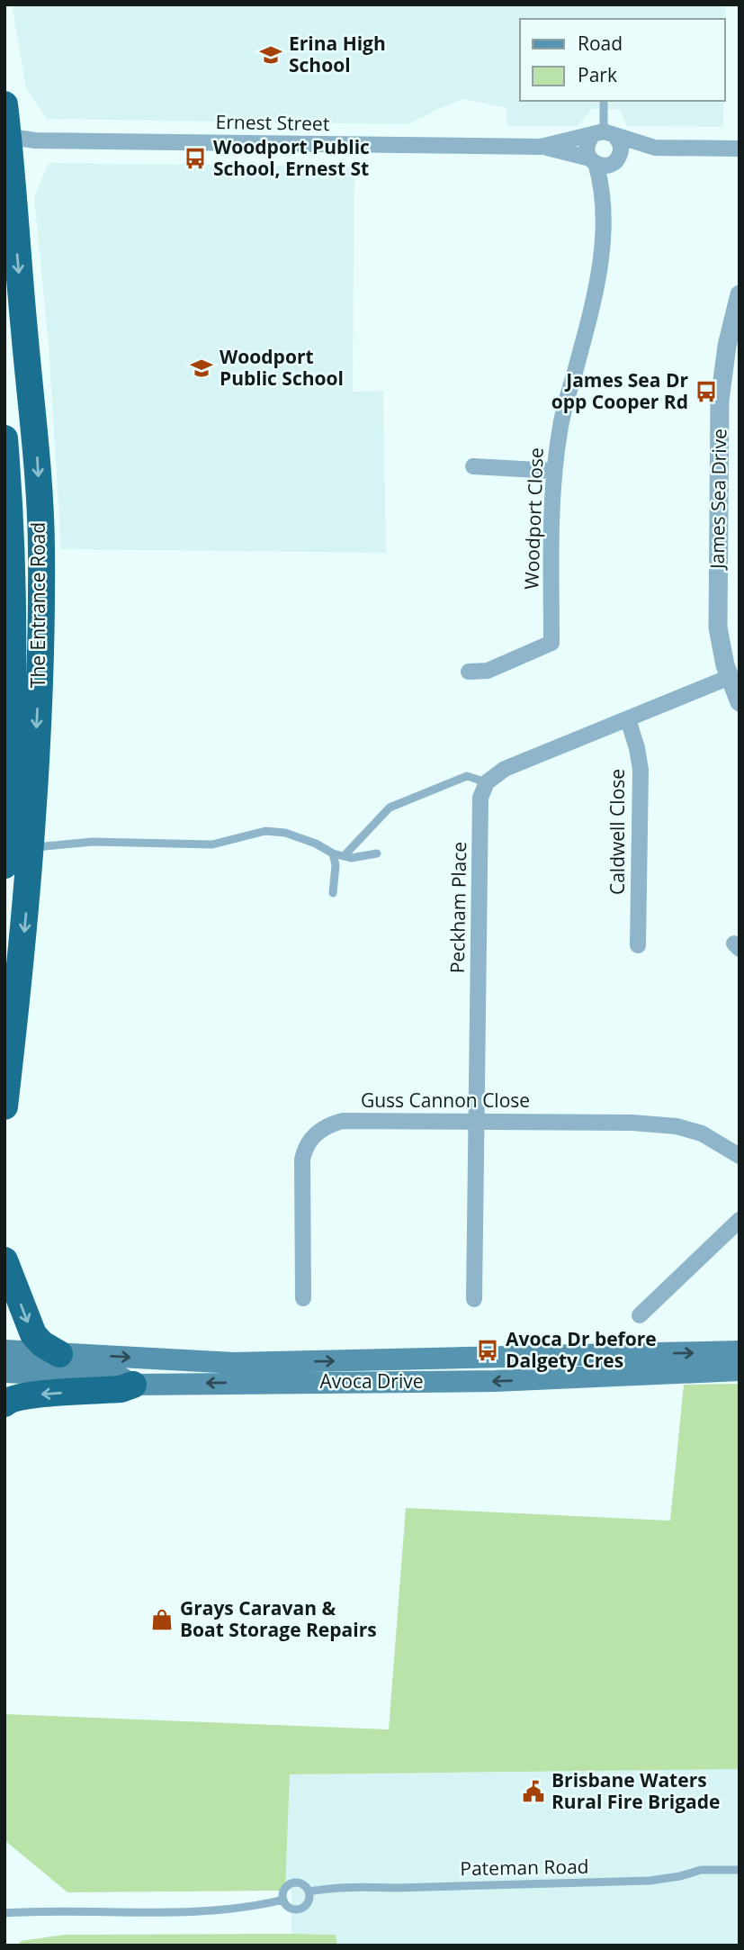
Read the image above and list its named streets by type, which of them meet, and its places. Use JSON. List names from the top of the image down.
{
  "streets": {
    "highway": ["The Entrance Road"],
    "main road": ["Avoca Drive"],
    "street": [
      "Ernest Street",
      "James Sea Drive",
      "Woodport Close",
      "Caldwell Close",
      "Peckham Place",
      "Guss Cannon Close"
    ],
    "lane": ["Pateman Road"]
  },
  "crossings": [
    ["Ernest Street", "Woodport Close"],
    ["Ernest Street", "The Entrance Road"],
    ["Peckham Place", "Guss Cannon Close"]
  ],
  "places": {
    "school or university": ["Erina High School", "Woodport Public School"],
    "bus stop": ["Woodport Public School, Ernest St", "James Sea Dr opp Cooper Rd", "Avoca Dr before Dalgety Cres"],
    "shop": ["Grays Caravan & Boat Storage Repairs"],
    "public building": ["Brisbane Waters Rural Fire Brigade"]
  },
  "legend": ["Road", "Park"]
}
